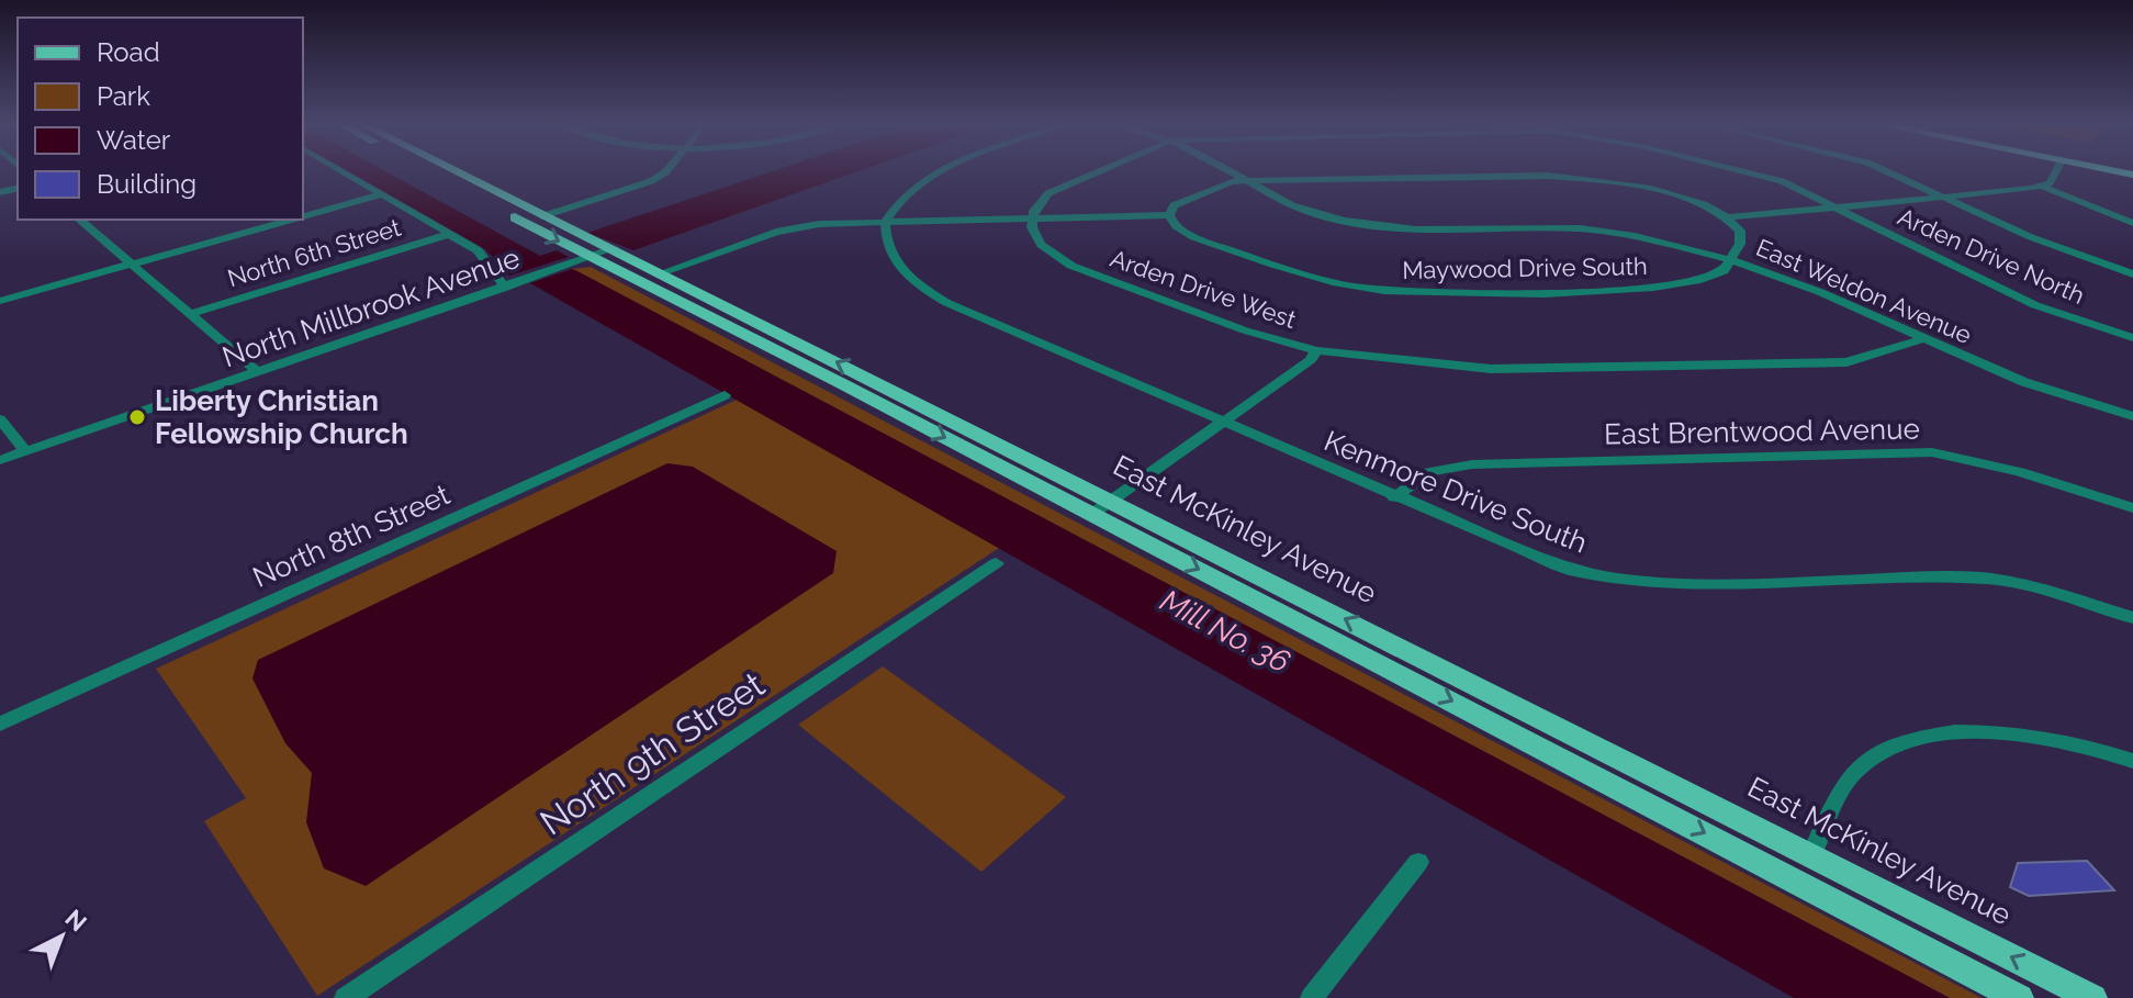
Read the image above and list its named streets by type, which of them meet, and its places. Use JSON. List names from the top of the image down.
{
  "streets": {
    "main road": ["East McKinley Avenue"],
    "street": [
      "North 6th Street",
      "Arden Drive North",
      "Maywood Drive South",
      "Arden Drive West",
      "East Weldon Avenue",
      "North Millbrook Avenue",
      "East Brentwood Avenue",
      "Kenmore Drive South",
      "North 8th Street",
      "North 9th Street"
    ]
  },
  "crossings": [
    ["Maywood Drive South", "East Weldon Avenue"],
    ["Arden Drive West", "East Weldon Avenue"],
    ["North Millbrook Avenue", "East McKinley Avenue"],
    ["East Brentwood Avenue", "Kenmore Drive South"]
  ],
  "water": ["Mill No. 36"],
  "places": ["Liberty Christian Fellowship Church"],
  "legend": [
    "Road",
    "Park",
    "Water",
    "Building"
  ],
  "north": "top right"
}
